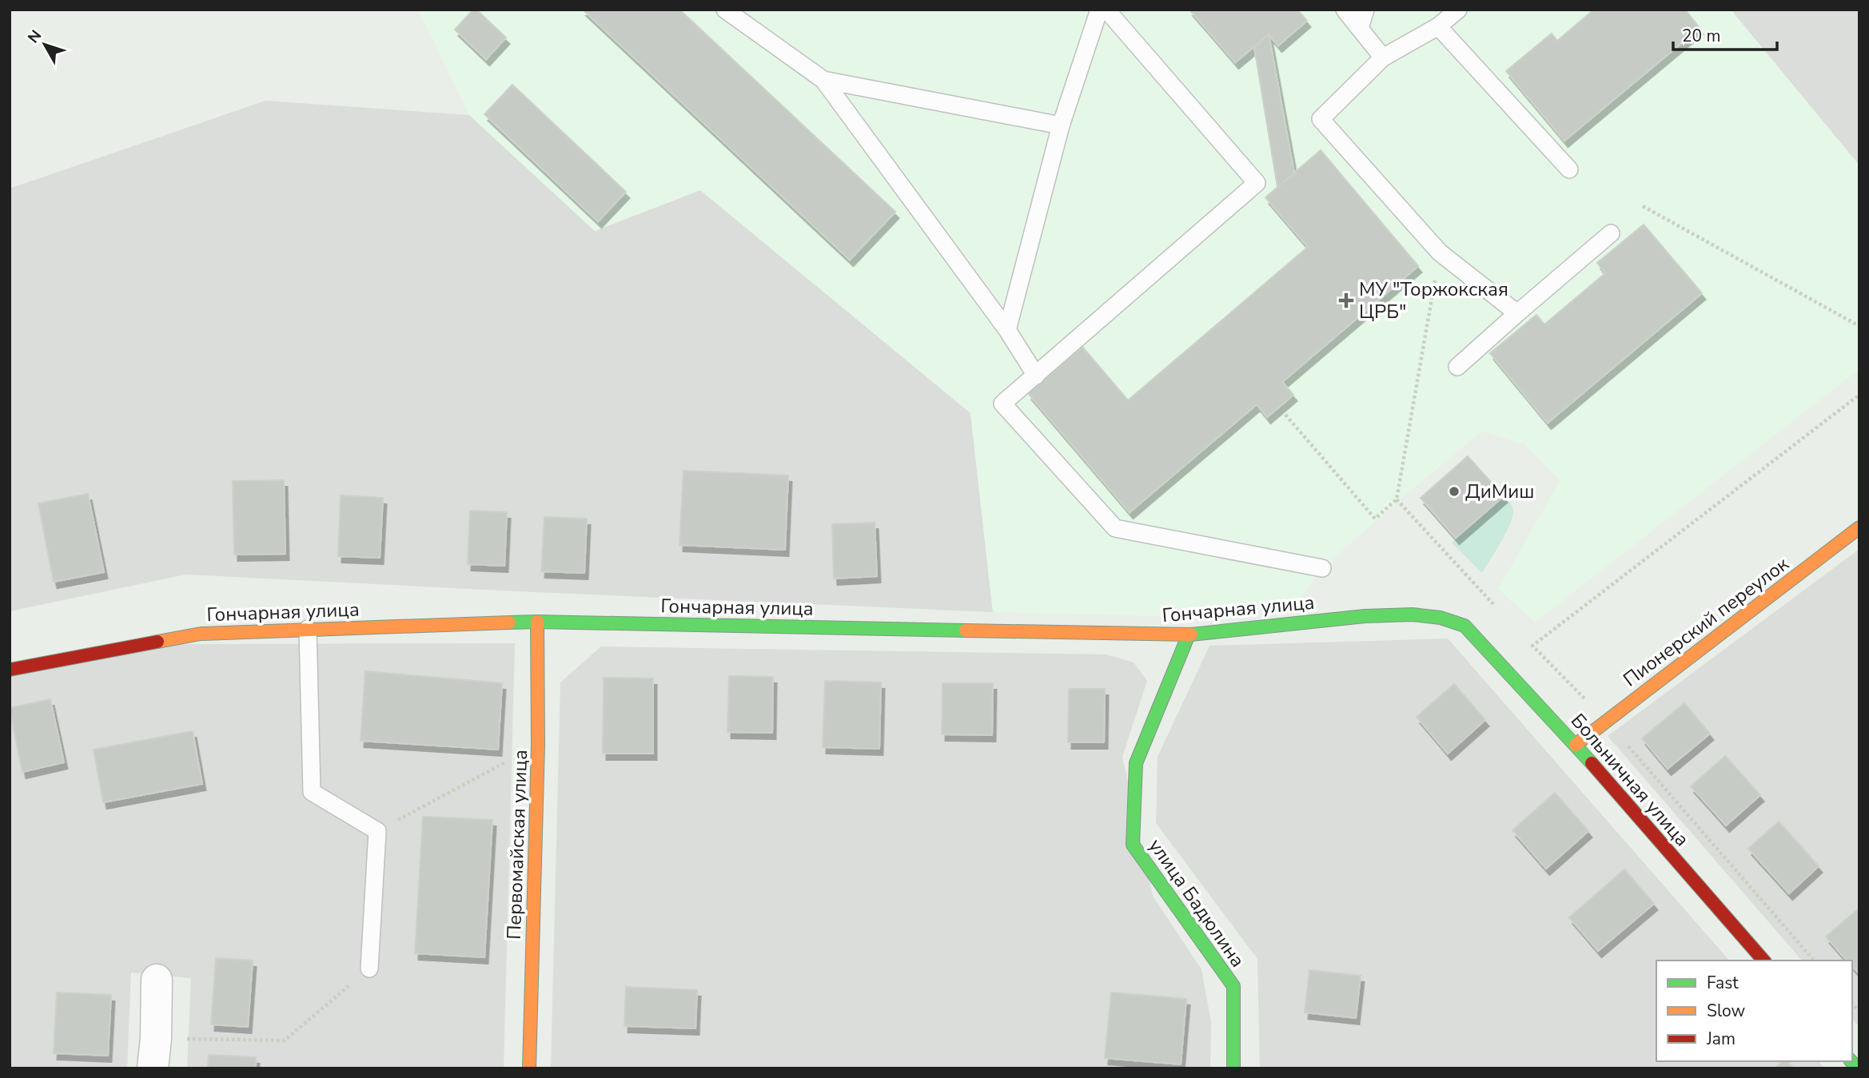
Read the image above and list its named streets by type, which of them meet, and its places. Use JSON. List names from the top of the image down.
{
  "streets": {
    "street": [
      "Гончарная улица",
      "Пионерский переулок",
      "Больничная улица",
      "Первомайская улица",
      "улица Бадюлина"
    ]
  },
  "crossings": [
    ["Гончарная улица", "Больничная улица"],
    ["Гончарная улица", "Первомайская улица"],
    ["Гончарная улица", "улица Бадюлина"],
    ["Пионерский переулок", "Больничная улица"]
  ],
  "places": {
    "health": ["МУ \"Торжокская ЦРБ\""],
    "other": ["ДиМиш"]
  },
  "legend": ["Fast", "Slow", "Jam"],
  "scale_bar": "20 m",
  "north": "top left"
}
